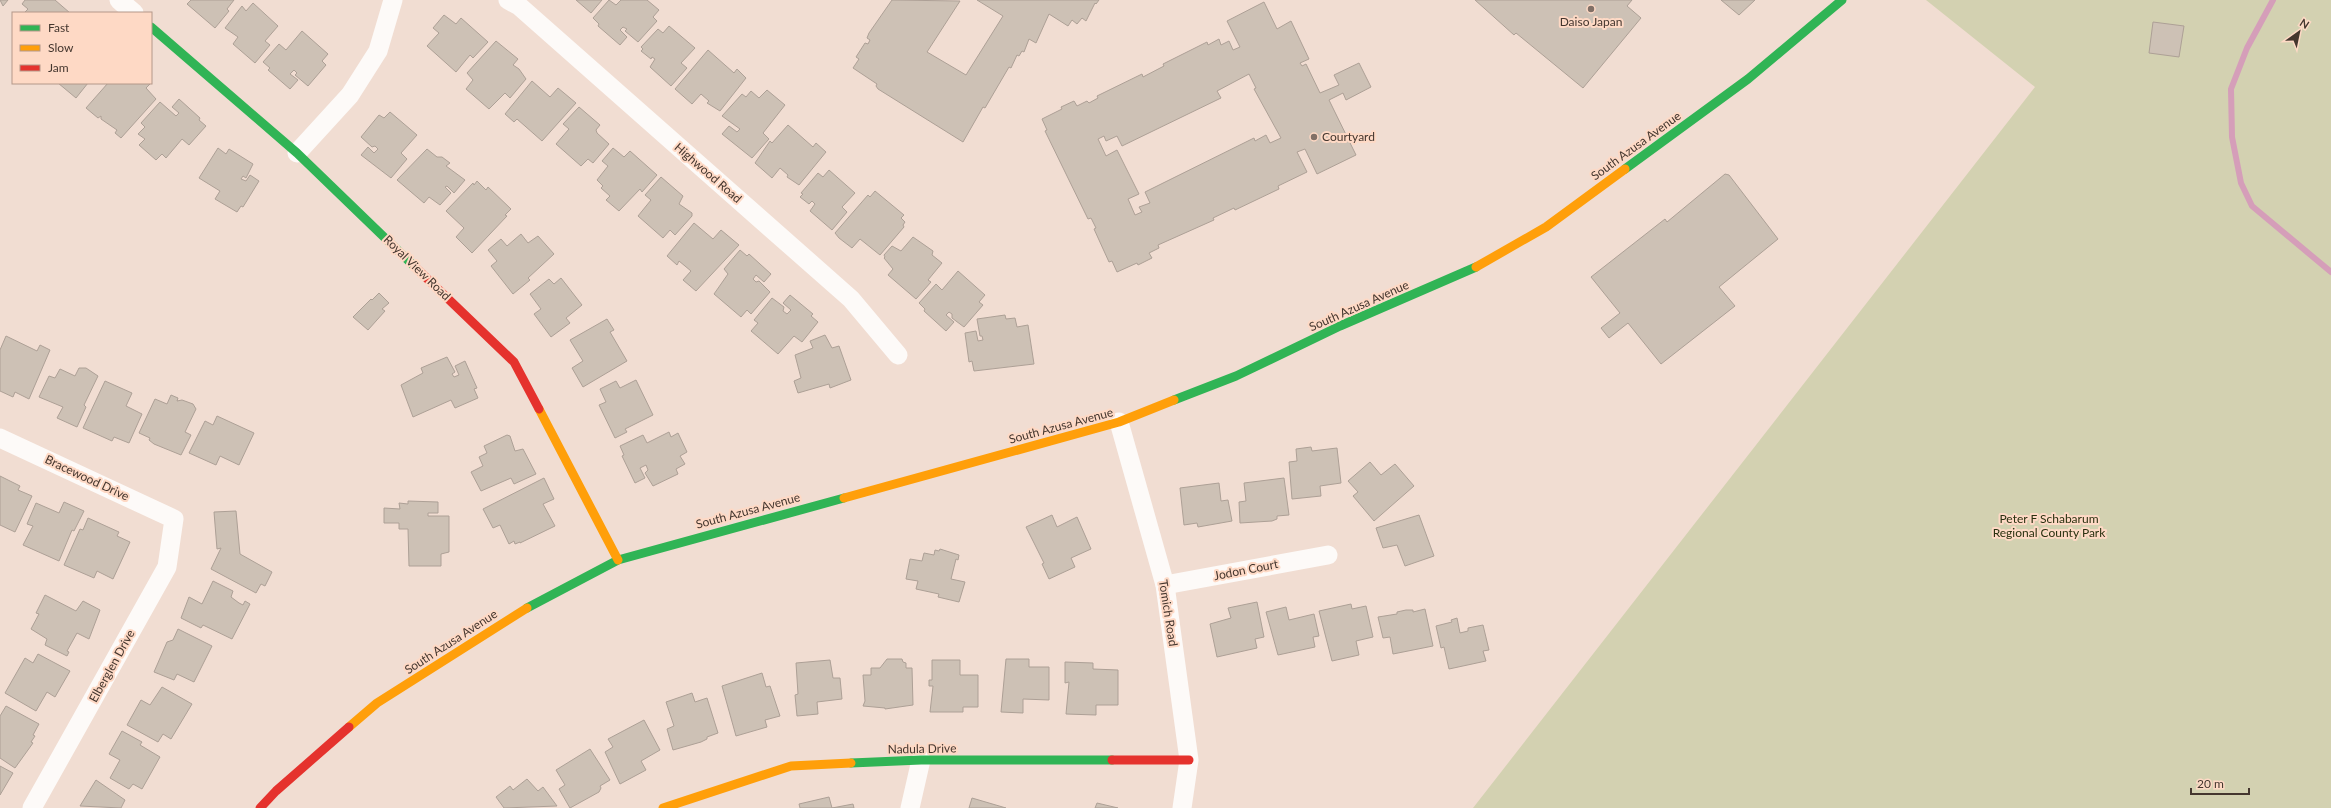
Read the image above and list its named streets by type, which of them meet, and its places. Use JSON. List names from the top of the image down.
{
  "streets": {
    "street": [
      "South Azusa Avenue",
      "Highwood Road",
      "Royal View Road",
      "Bracewood Drive",
      "Jodon Court",
      "Tomich Road",
      "Elberglen Drive",
      "Nadula Drive"
    ]
  },
  "crossings": [
    ["South Azusa Avenue", "Royal View Road"],
    ["South Azusa Avenue", "Tomich Road"],
    ["Bracewood Drive", "Elberglen Drive"],
    ["Jodon Court", "Tomich Road"],
    ["Tomich Road", "Nadula Drive"]
  ],
  "parks": ["Peter F Schabarum Regional County Park"],
  "places": ["Daiso Japan", "Courtyard"],
  "legend": ["Fast", "Slow", "Jam"],
  "scale_bar": "20 m",
  "north": "top right"
}
